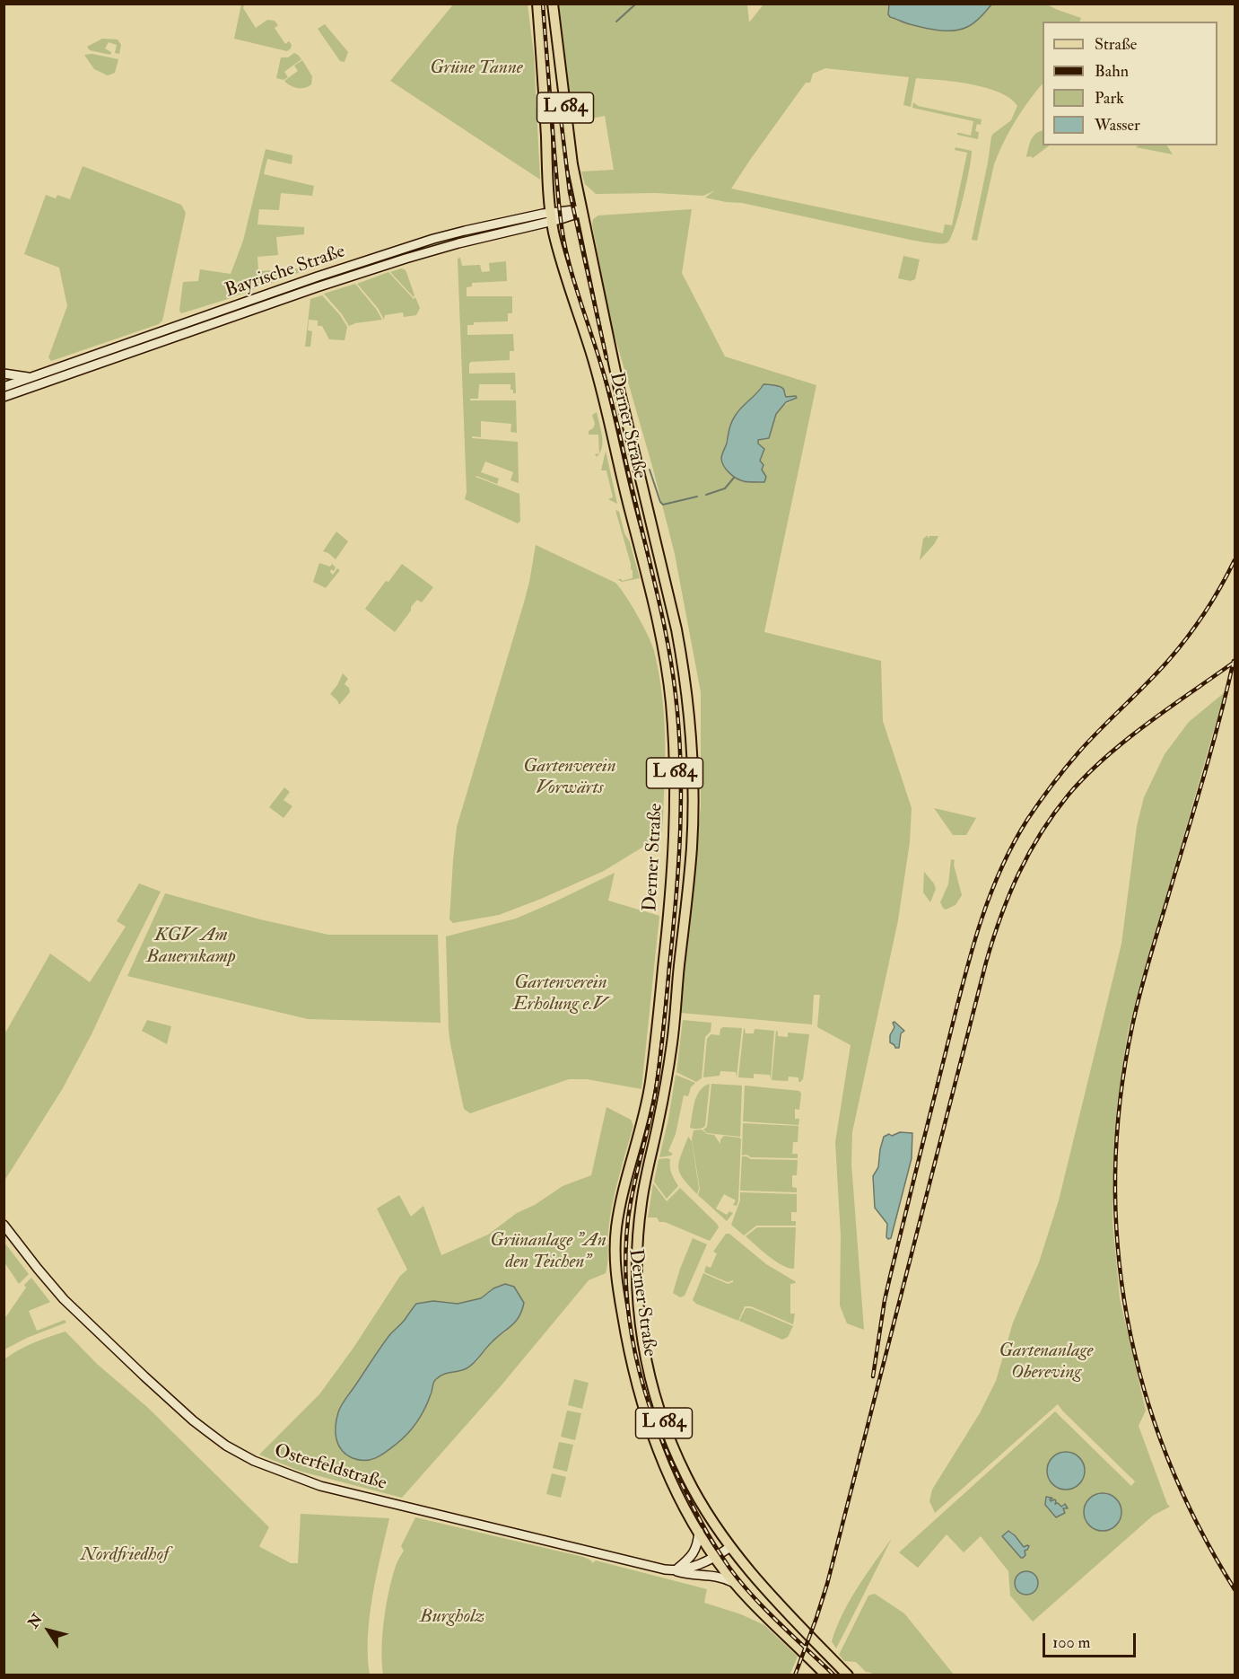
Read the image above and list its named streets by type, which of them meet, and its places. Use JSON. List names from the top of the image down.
{
  "streets": {
    "main road": ["L 684", "Derner Straße"],
    "street": ["Bayrische Straße", "Osterfeldstraße"]
  },
  "crossings": [
    ["Bayrische Straße", "Derner Straße"],
    ["Derner Straße", "Osterfeldstraße"]
  ],
  "parks": [
    "Grüne Tanne",
    "Gartenverein Vorwärts",
    "KGV Am Bauernkamp",
    "Gartenverein Erholung e.V",
    "Grünanlage \"An den Teichen\"",
    "Gartenanlage Obereving",
    "Nordfriedhof",
    "Burgholz"
  ],
  "legend": [
    "Straße",
    "Bahn",
    "Park",
    "Wasser"
  ],
  "scale_bar": "100 m",
  "north": "top left"
}
